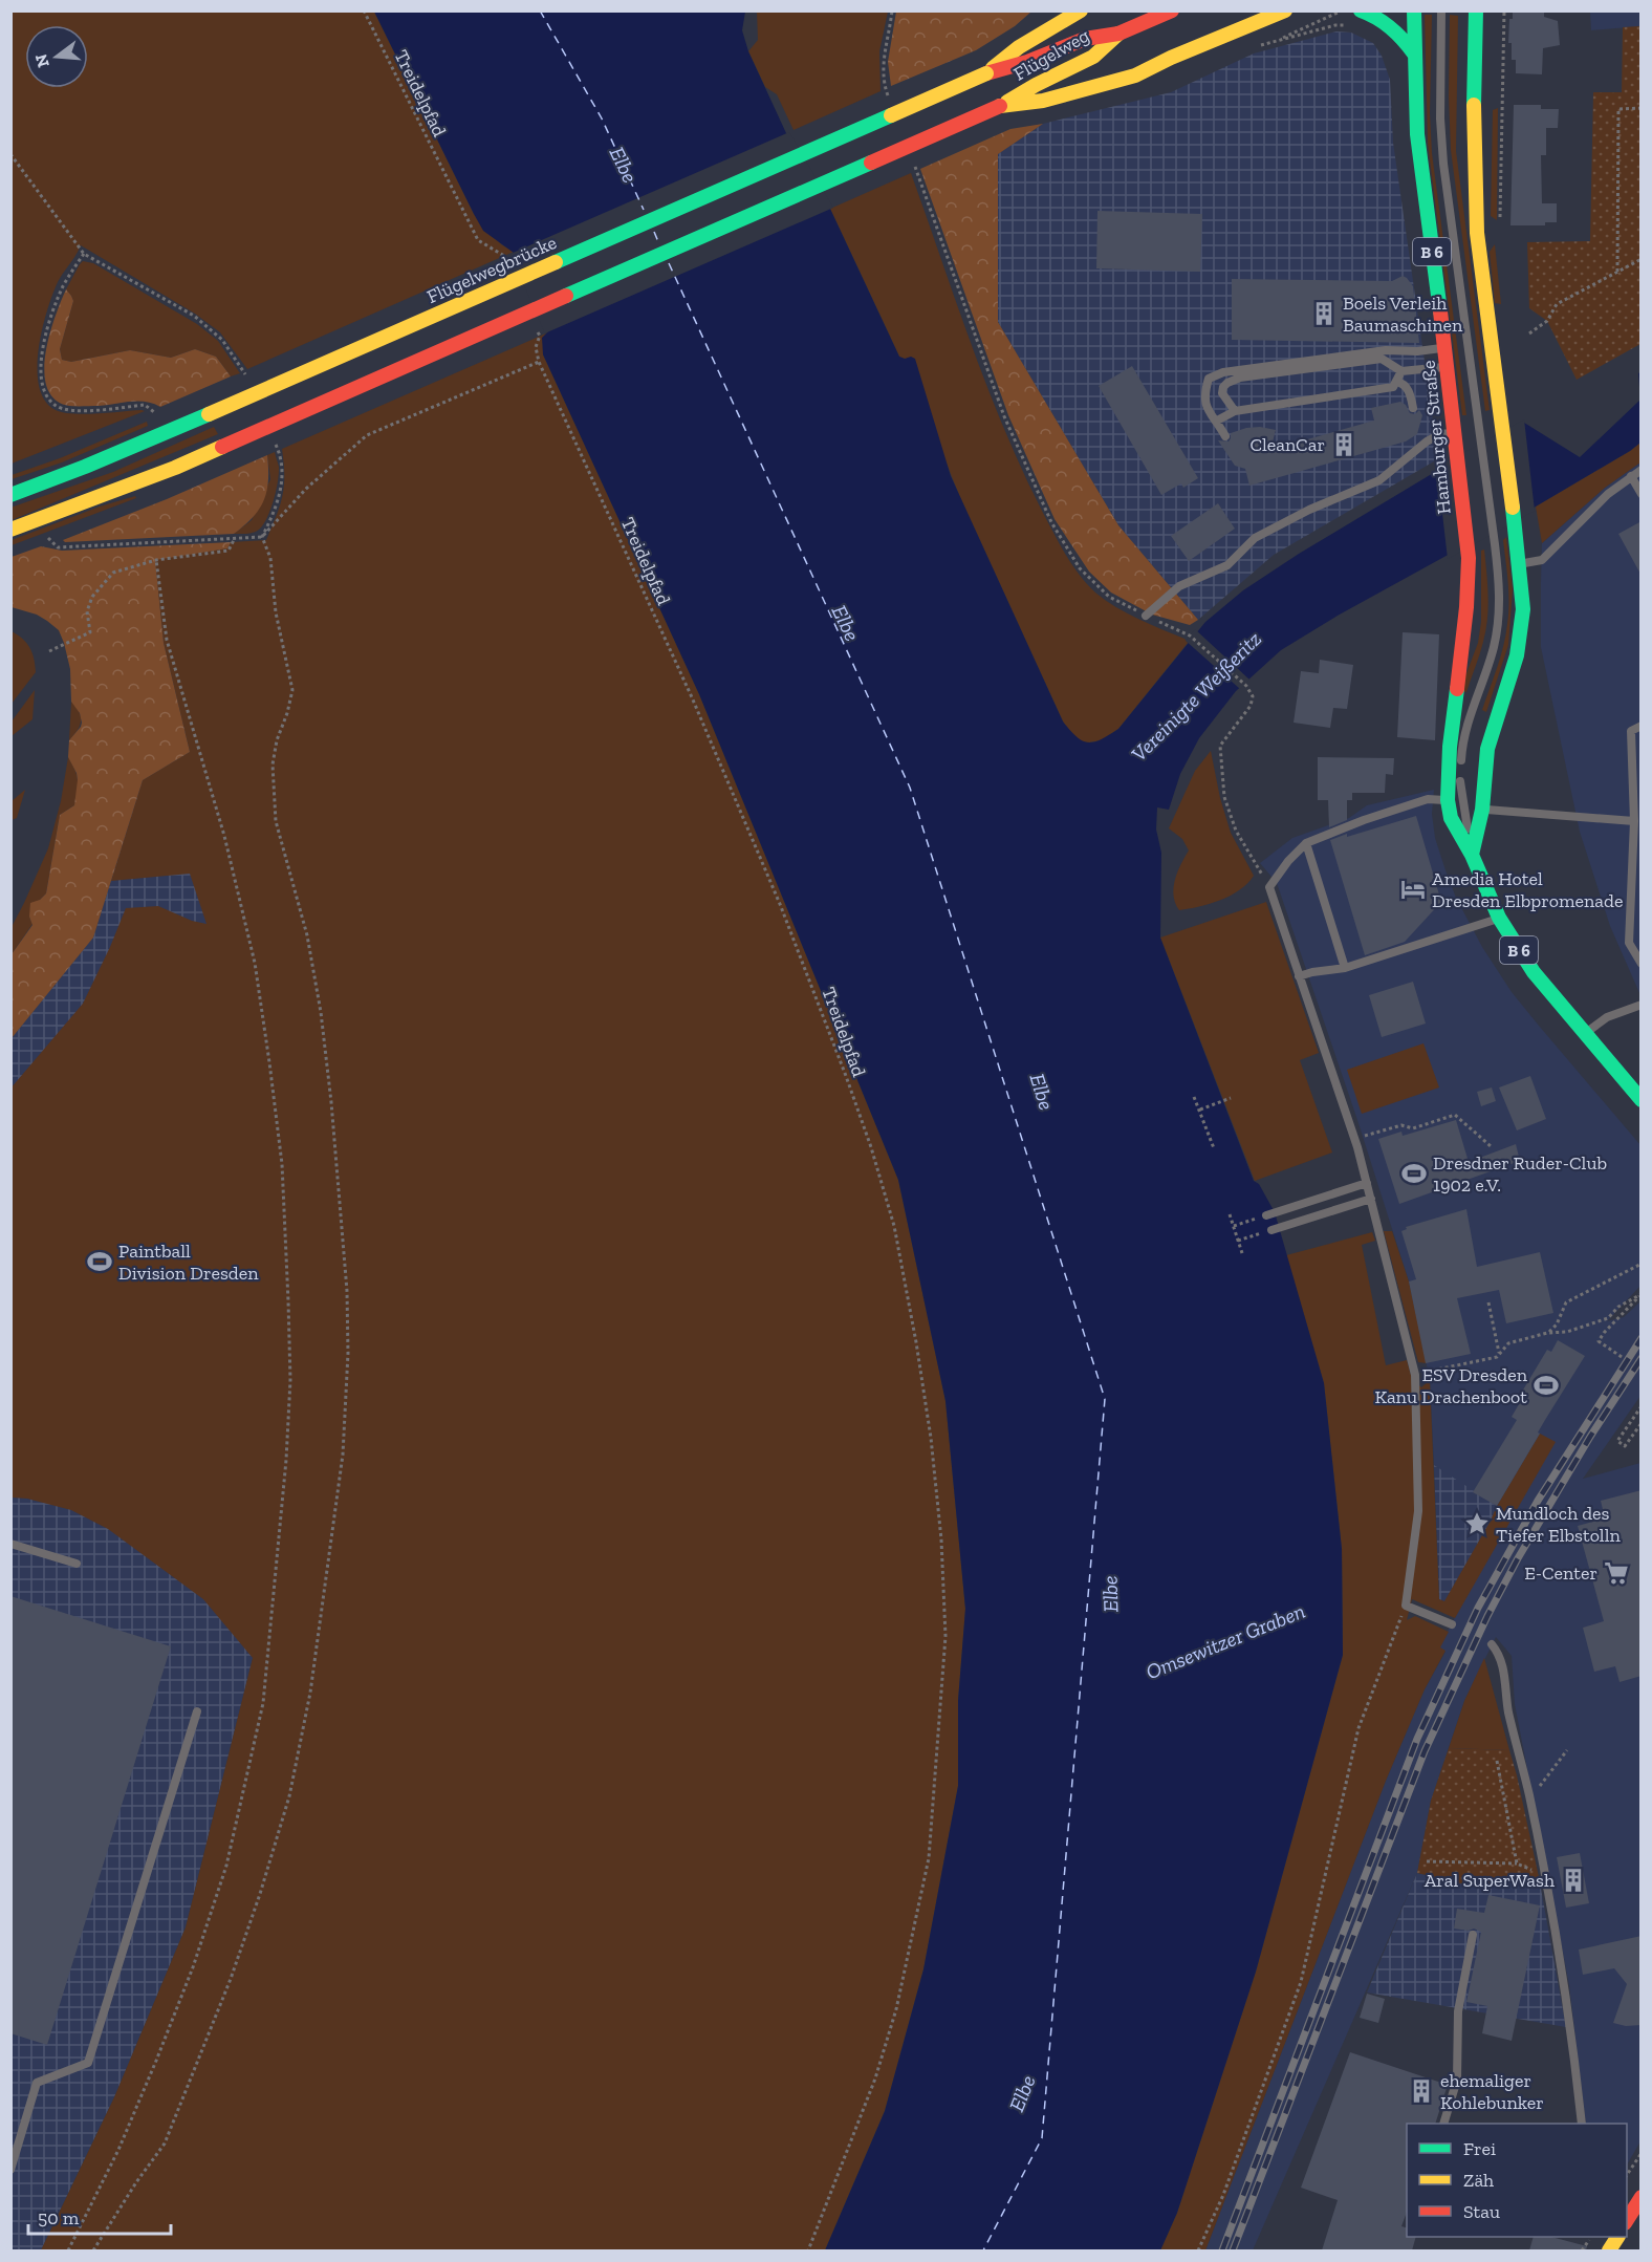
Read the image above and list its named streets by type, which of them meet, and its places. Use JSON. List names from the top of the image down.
{
  "streets": {
    "main road": [
      "Flügelweg",
      "B 6",
      "Flügelwegbrücke",
      "Hamburger Straße"
    ],
    "path": ["Treidelpfad"]
  },
  "crossings": [
    ["Flügelweg", "Flügelwegbrücke"],
    ["B 6", "Hamburger Straße"]
  ],
  "water": ["Elbe", "Vereinigte Weißeritz", "Omsewitzer Graben"],
  "places": {
    "building": [
      "Boels Verleih Baumaschinen",
      "CleanCar",
      "Aral SuperWash",
      "ehemaliger Kohlebunker"
    ],
    "hotel": ["Amedia Hotel Dresden Elbpromenade"],
    "sports": ["Dresdner Ruder-Club 1902 e.V.", "Paintball Division Dresden", "ESV Dresden Kanu Drachenboot"],
    "place": ["Mundloch des Tiefer Elbstolln"],
    "supermarket": ["E-Center"]
  },
  "legend": ["Frei", "Zäh", "Stau"],
  "scale_bar": "50 m",
  "north": "left"
}
